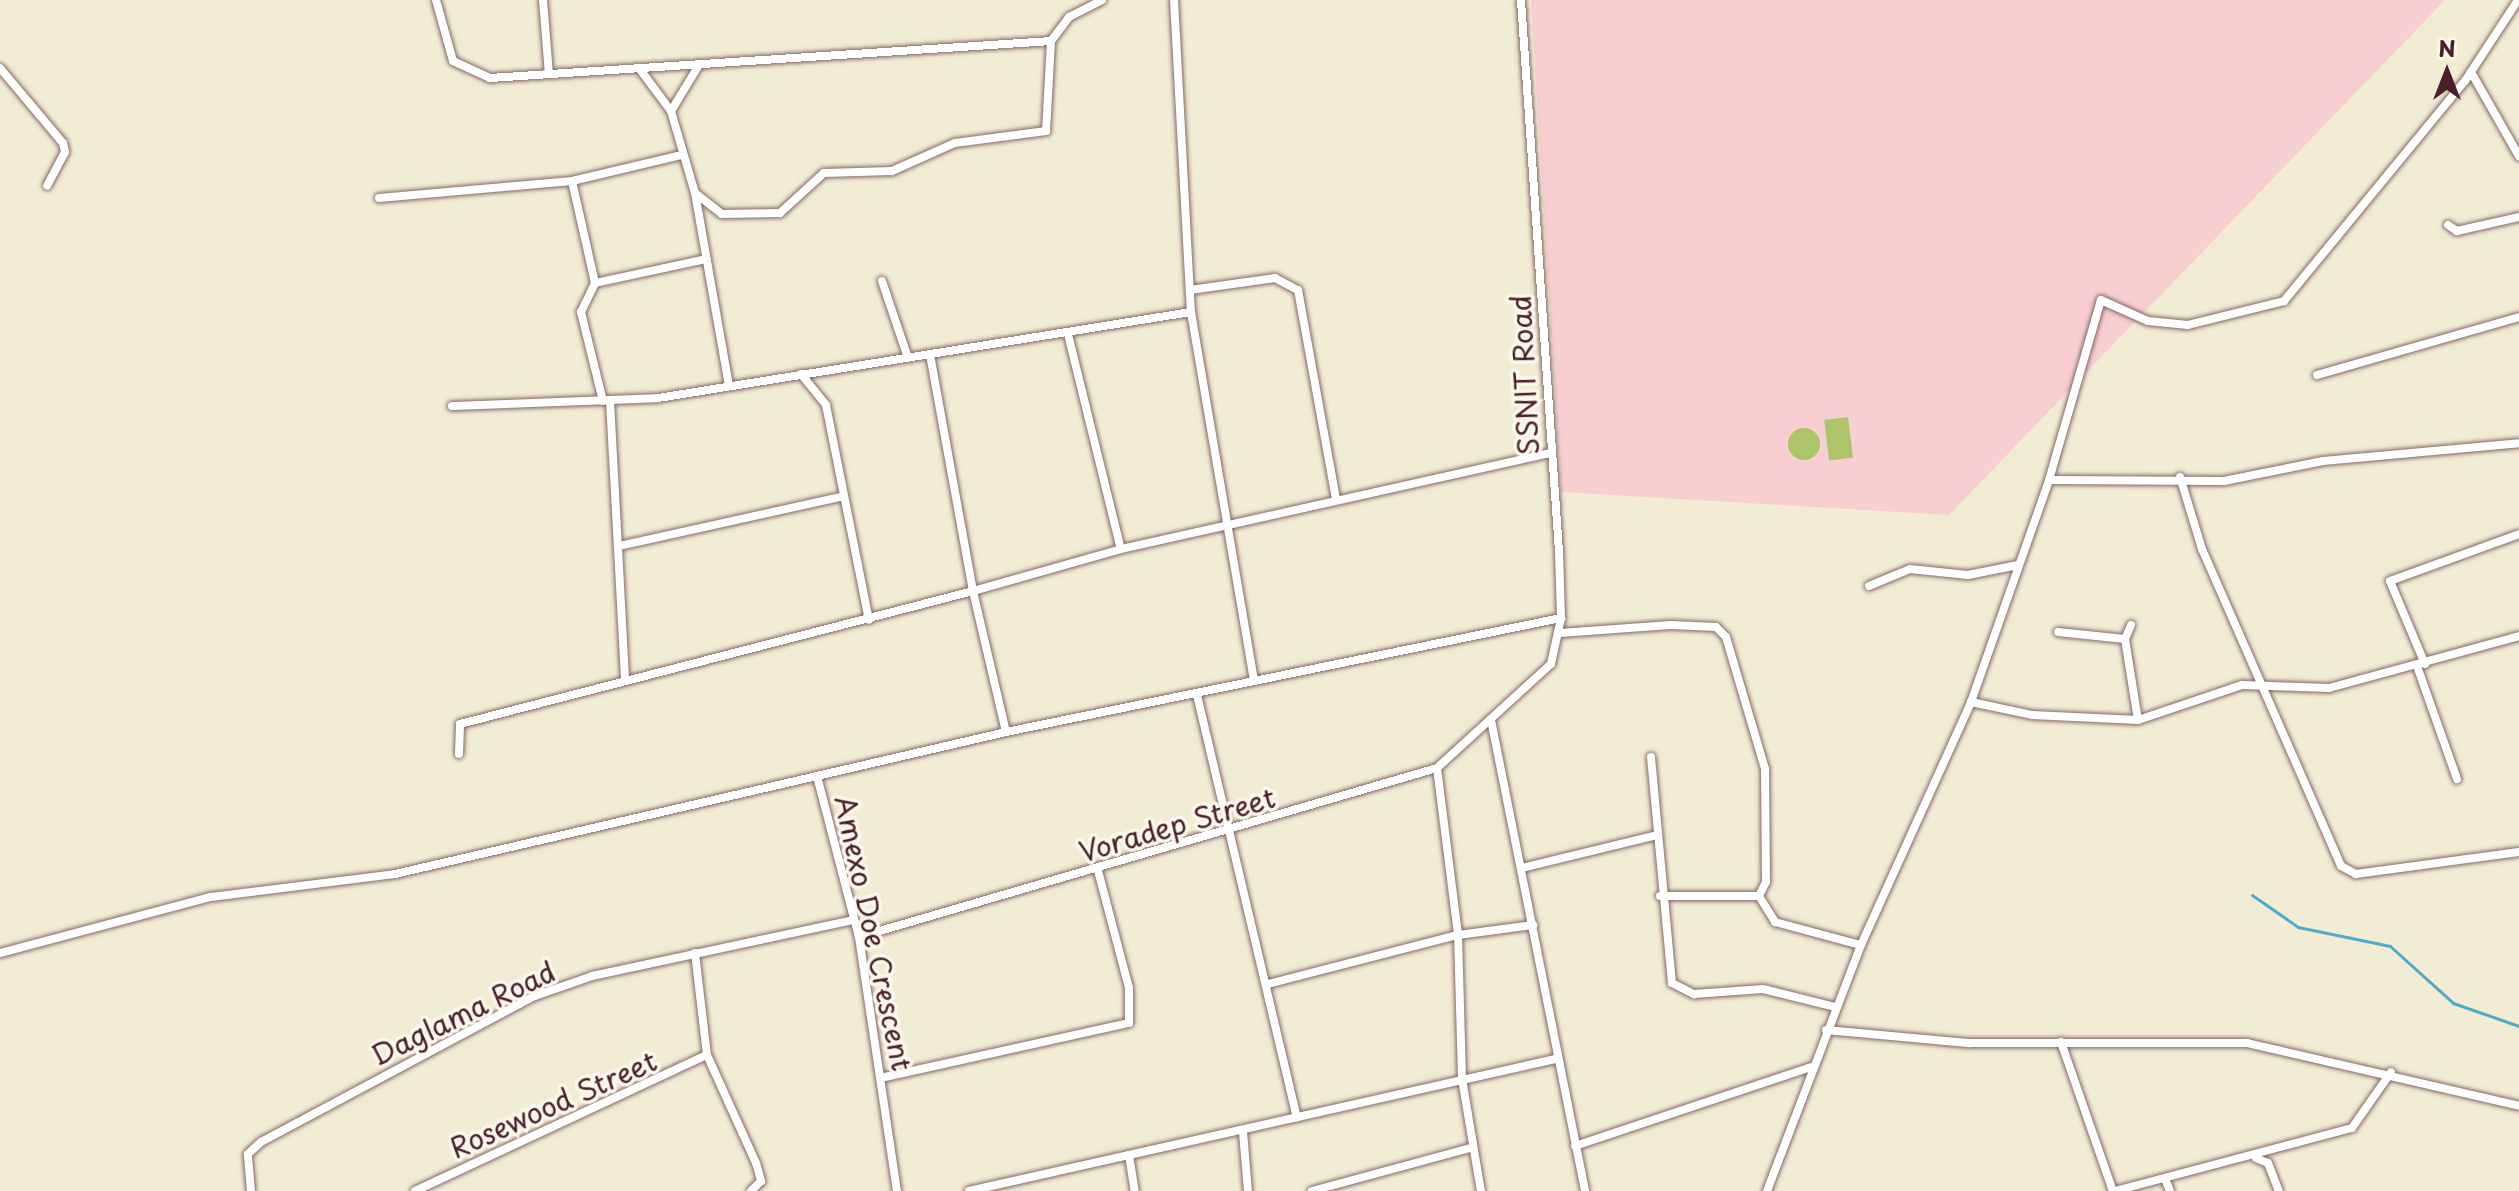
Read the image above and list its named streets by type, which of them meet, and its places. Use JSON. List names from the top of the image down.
{
  "streets": {
    "street": [
      "SSNIT Road",
      "Voradep Street",
      "Amexo Doe Crescent",
      "Daglama Road",
      "Rosewood Street"
    ]
  },
  "crossings": [
    ["SSNIT Road", "Voradep Street"],
    ["Voradep Street", "Amexo Doe Crescent"],
    ["Amexo Doe Crescent", "Daglama Road"]
  ],
  "north": "top"
}
